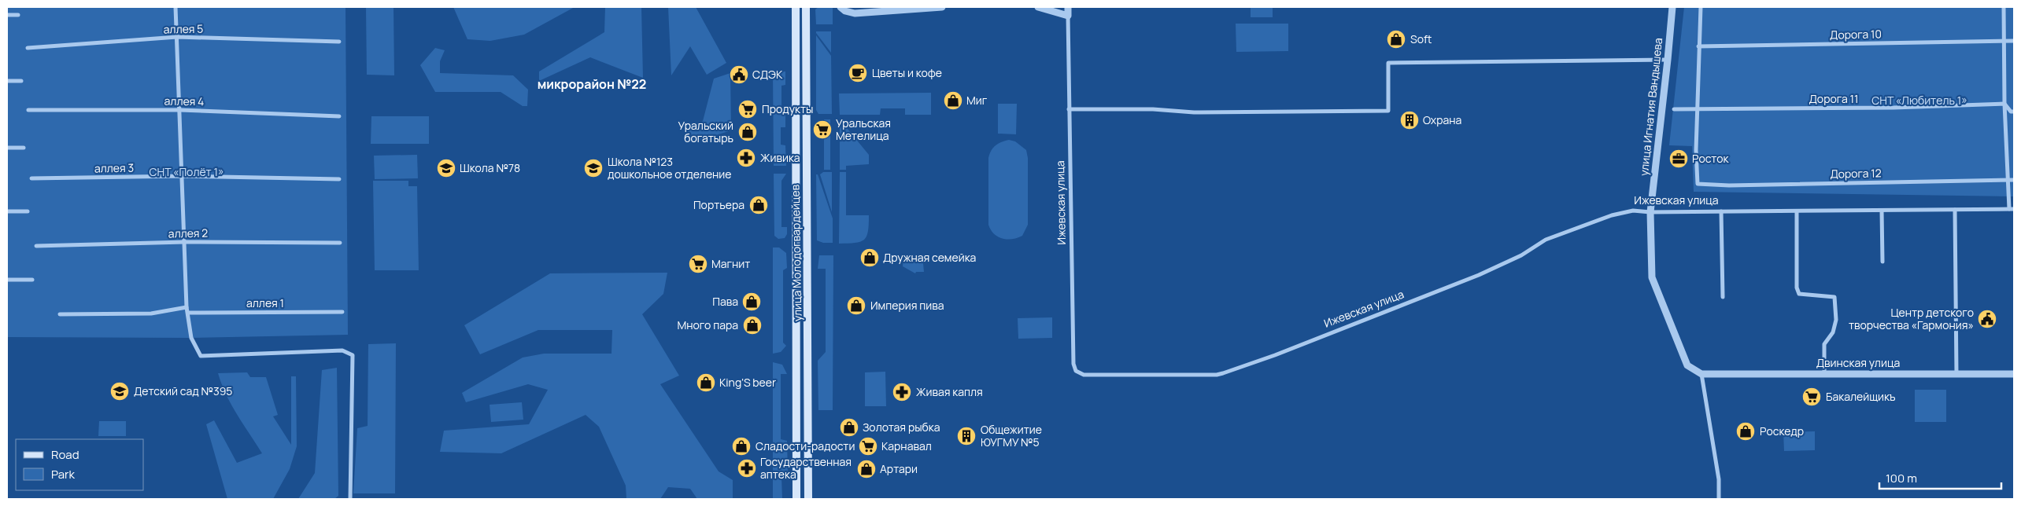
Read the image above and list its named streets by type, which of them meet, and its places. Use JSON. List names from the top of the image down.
{
  "streets": {
    "main road": ["улица Молодогвардейцев"],
    "street": [
      "аллея 5",
      "Дорога 10",
      "Дорога 11",
      "аллея 4",
      "улица Игнатия Вандышева",
      "аллея 3",
      "Дорога 12",
      "Ижевская улица",
      "аллея 2",
      "аллея 1",
      "Двинская улица"
    ]
  },
  "crossings": [
    ["Дорога 11", "Дорога 12"],
    ["улица Игнатия Вандышева", "Ижевская улица"],
    ["улица Игнатия Вандышева", "Двинская улица"]
  ],
  "districts": ["микрорайон №22"],
  "parks": ["СНТ «Любитель 1»", "СНТ «Полёт 1»"],
  "places": {
    "shop": [
      "Soft",
      "Миг",
      "Уральский богатырь",
      "Портьера",
      "Дружная семейка",
      "Пава",
      "Империя пива",
      "Много пара",
      "King'S beer",
      "Золотая рыбка",
      "Роскедр",
      "Сладости-радости",
      "Артари"
    ],
    "cafe": ["Цветы и кофе"],
    "public building": ["СДЭК", "Центр детского творчества «Гармония»"],
    "supermarket": [
      "Продукты",
      "Уральская Метелица",
      "Магнит",
      "Бакалейщикъ",
      "Карнавал"
    ],
    "building": ["Охрана", "Общежитие ЮУГМУ №5"],
    "pharmacy": ["Живика", "Живая капля", "Государственная аптека"],
    "office": ["Росток"],
    "school or university": ["Школа №78", "Школа №123 дошкольное отделение", "Детский сад №395"]
  },
  "legend": ["Road", "Park"],
  "scale_bar": "100 m"
}
